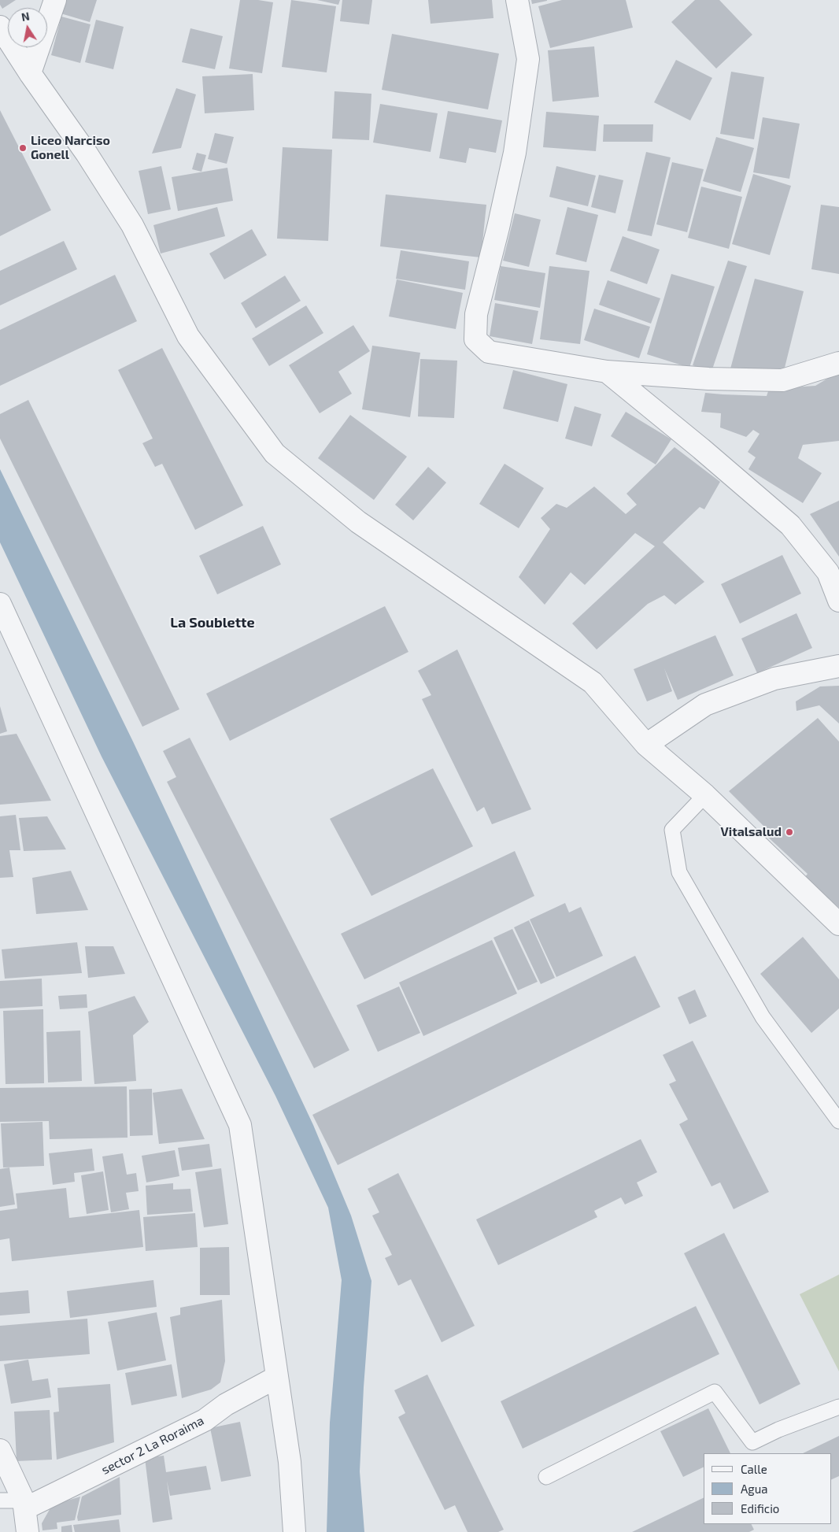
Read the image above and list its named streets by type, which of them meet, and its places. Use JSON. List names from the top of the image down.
{
  "streets": {
    "street": ["sector 2 La Roraima"]
  },
  "districts": ["La Soublette"],
  "places": ["Liceo Narciso Gonell", "Vitalsalud"],
  "legend": ["Calle", "Agua", "Edificio"],
  "north": "top"
}
